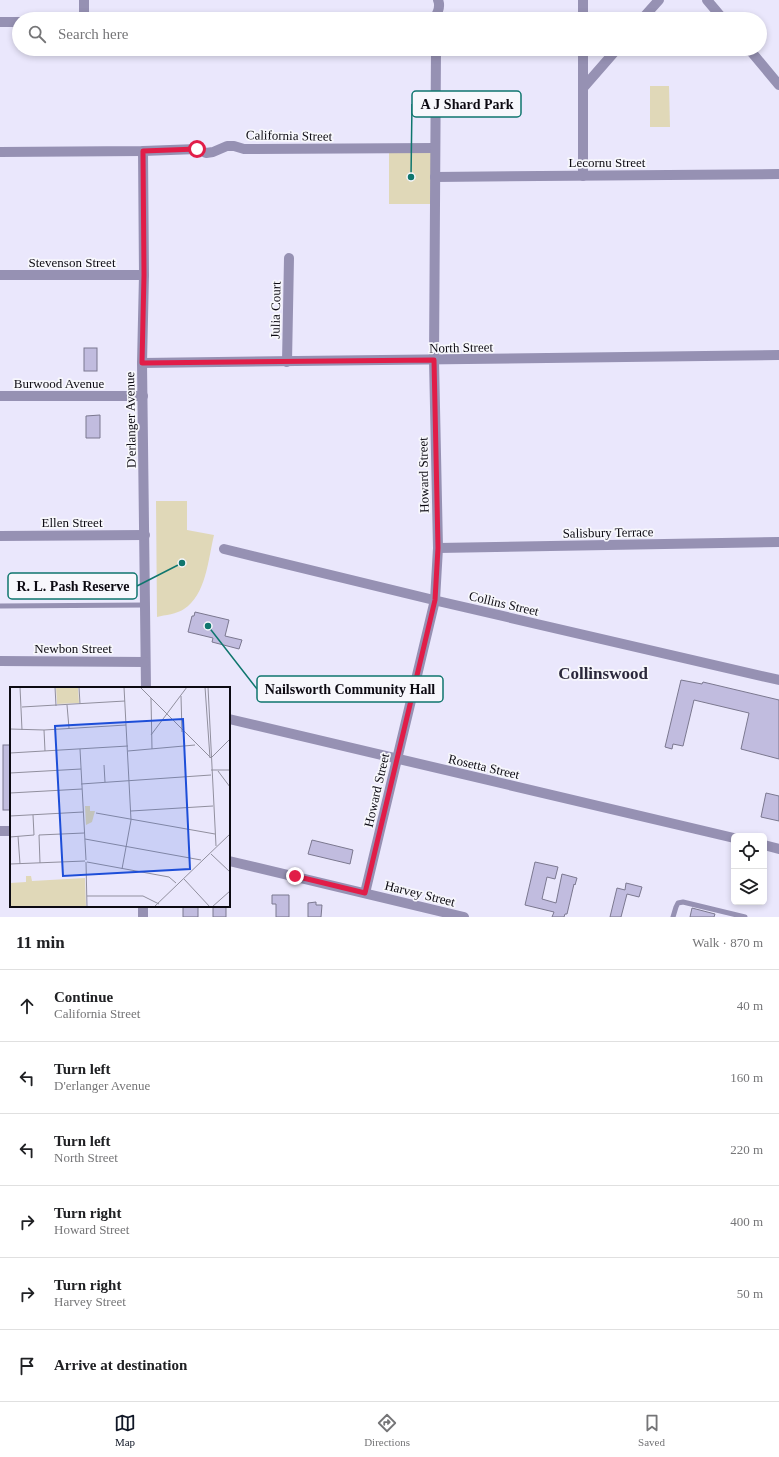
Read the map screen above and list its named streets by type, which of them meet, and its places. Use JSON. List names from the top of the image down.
{
  "streets": {
    "street": [
      "California Street",
      "Lecornu Street",
      "Stevenson Street",
      "Julia Court",
      "North Street",
      "Burwood Avenue",
      "D'erlanger Avenue",
      "Howard Street",
      "Ellen Street",
      "Salisbury Terrace",
      "Collins Street",
      "Newbon Street",
      "Rosetta Street",
      "Harvey Street"
    ]
  },
  "crossings": [
    ["California Street", "D'erlanger Avenue"],
    ["California Street", "Howard Street"],
    ["Lecornu Street", "Howard Street"],
    ["Stevenson Street", "D'erlanger Avenue"],
    ["Julia Court", "North Street"],
    ["North Street", "D'erlanger Avenue"],
    ["North Street", "Howard Street"],
    ["Burwood Avenue", "D'erlanger Avenue"],
    ["D'erlanger Avenue", "Ellen Street"],
    ["D'erlanger Avenue", "Newbon Street"],
    ["Howard Street", "Salisbury Terrace"],
    ["Howard Street", "Collins Street"],
    ["Howard Street", "Rosetta Street"],
    ["Howard Street", "Harvey Street"]
  ],
  "districts": ["Collinswood"],
  "places": ["A J Shard Park", "R. L. Pash Reserve", "Nailsworth Community Hall"],
  "page": {
    "search": "Search here",
    "heading": ["11 min", "Walk · 870 m"],
    "list": [
      ["Continue", "California Street", "40 m"],
      ["Turn left", "D'erlanger Avenue", "160 m"],
      ["Turn left", "North Street", "220 m"],
      ["Turn right", "Howard Street", "400 m"],
      ["Turn right", "Harvey Street", "50 m"],
      "Arrive at destination"
    ],
    "nav": ["Map", "Directions", "Saved"]
  }
}
